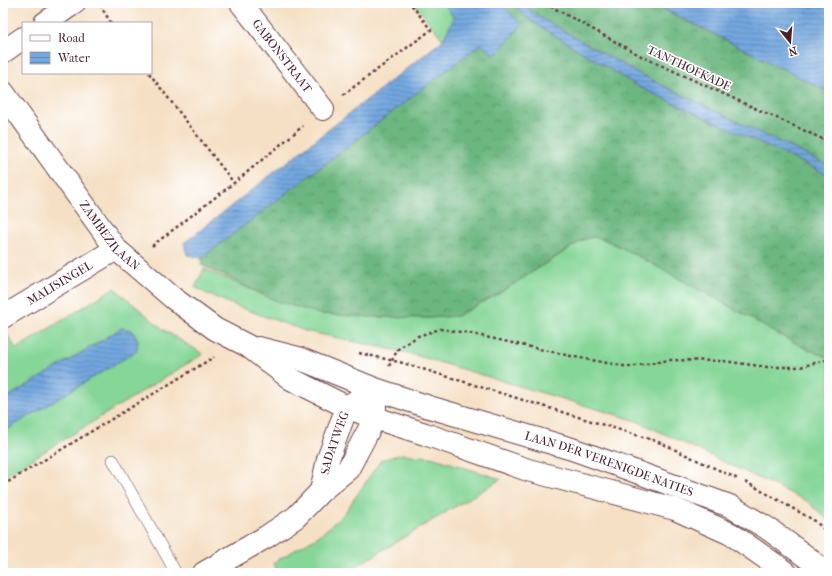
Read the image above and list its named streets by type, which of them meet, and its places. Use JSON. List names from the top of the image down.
{
  "streets": {
    "street": [
      "GABONSTRAAT",
      "ZAMBEZILAAN",
      "MALISINGEL",
      "SADATWEG",
      "LAAN DER VERENIGDE NATIES"
    ],
    "path": ["TANTHOFKADE"]
  },
  "crossings": [
    ["ZAMBEZILAAN", "MALISINGEL"],
    ["ZAMBEZILAAN", "SADATWEG"],
    ["ZAMBEZILAAN", "LAAN DER VERENIGDE NATIES"],
    ["SADATWEG", "LAAN DER VERENIGDE NATIES"]
  ],
  "legend": ["Road", "Water"],
  "north": "bottom"
}
